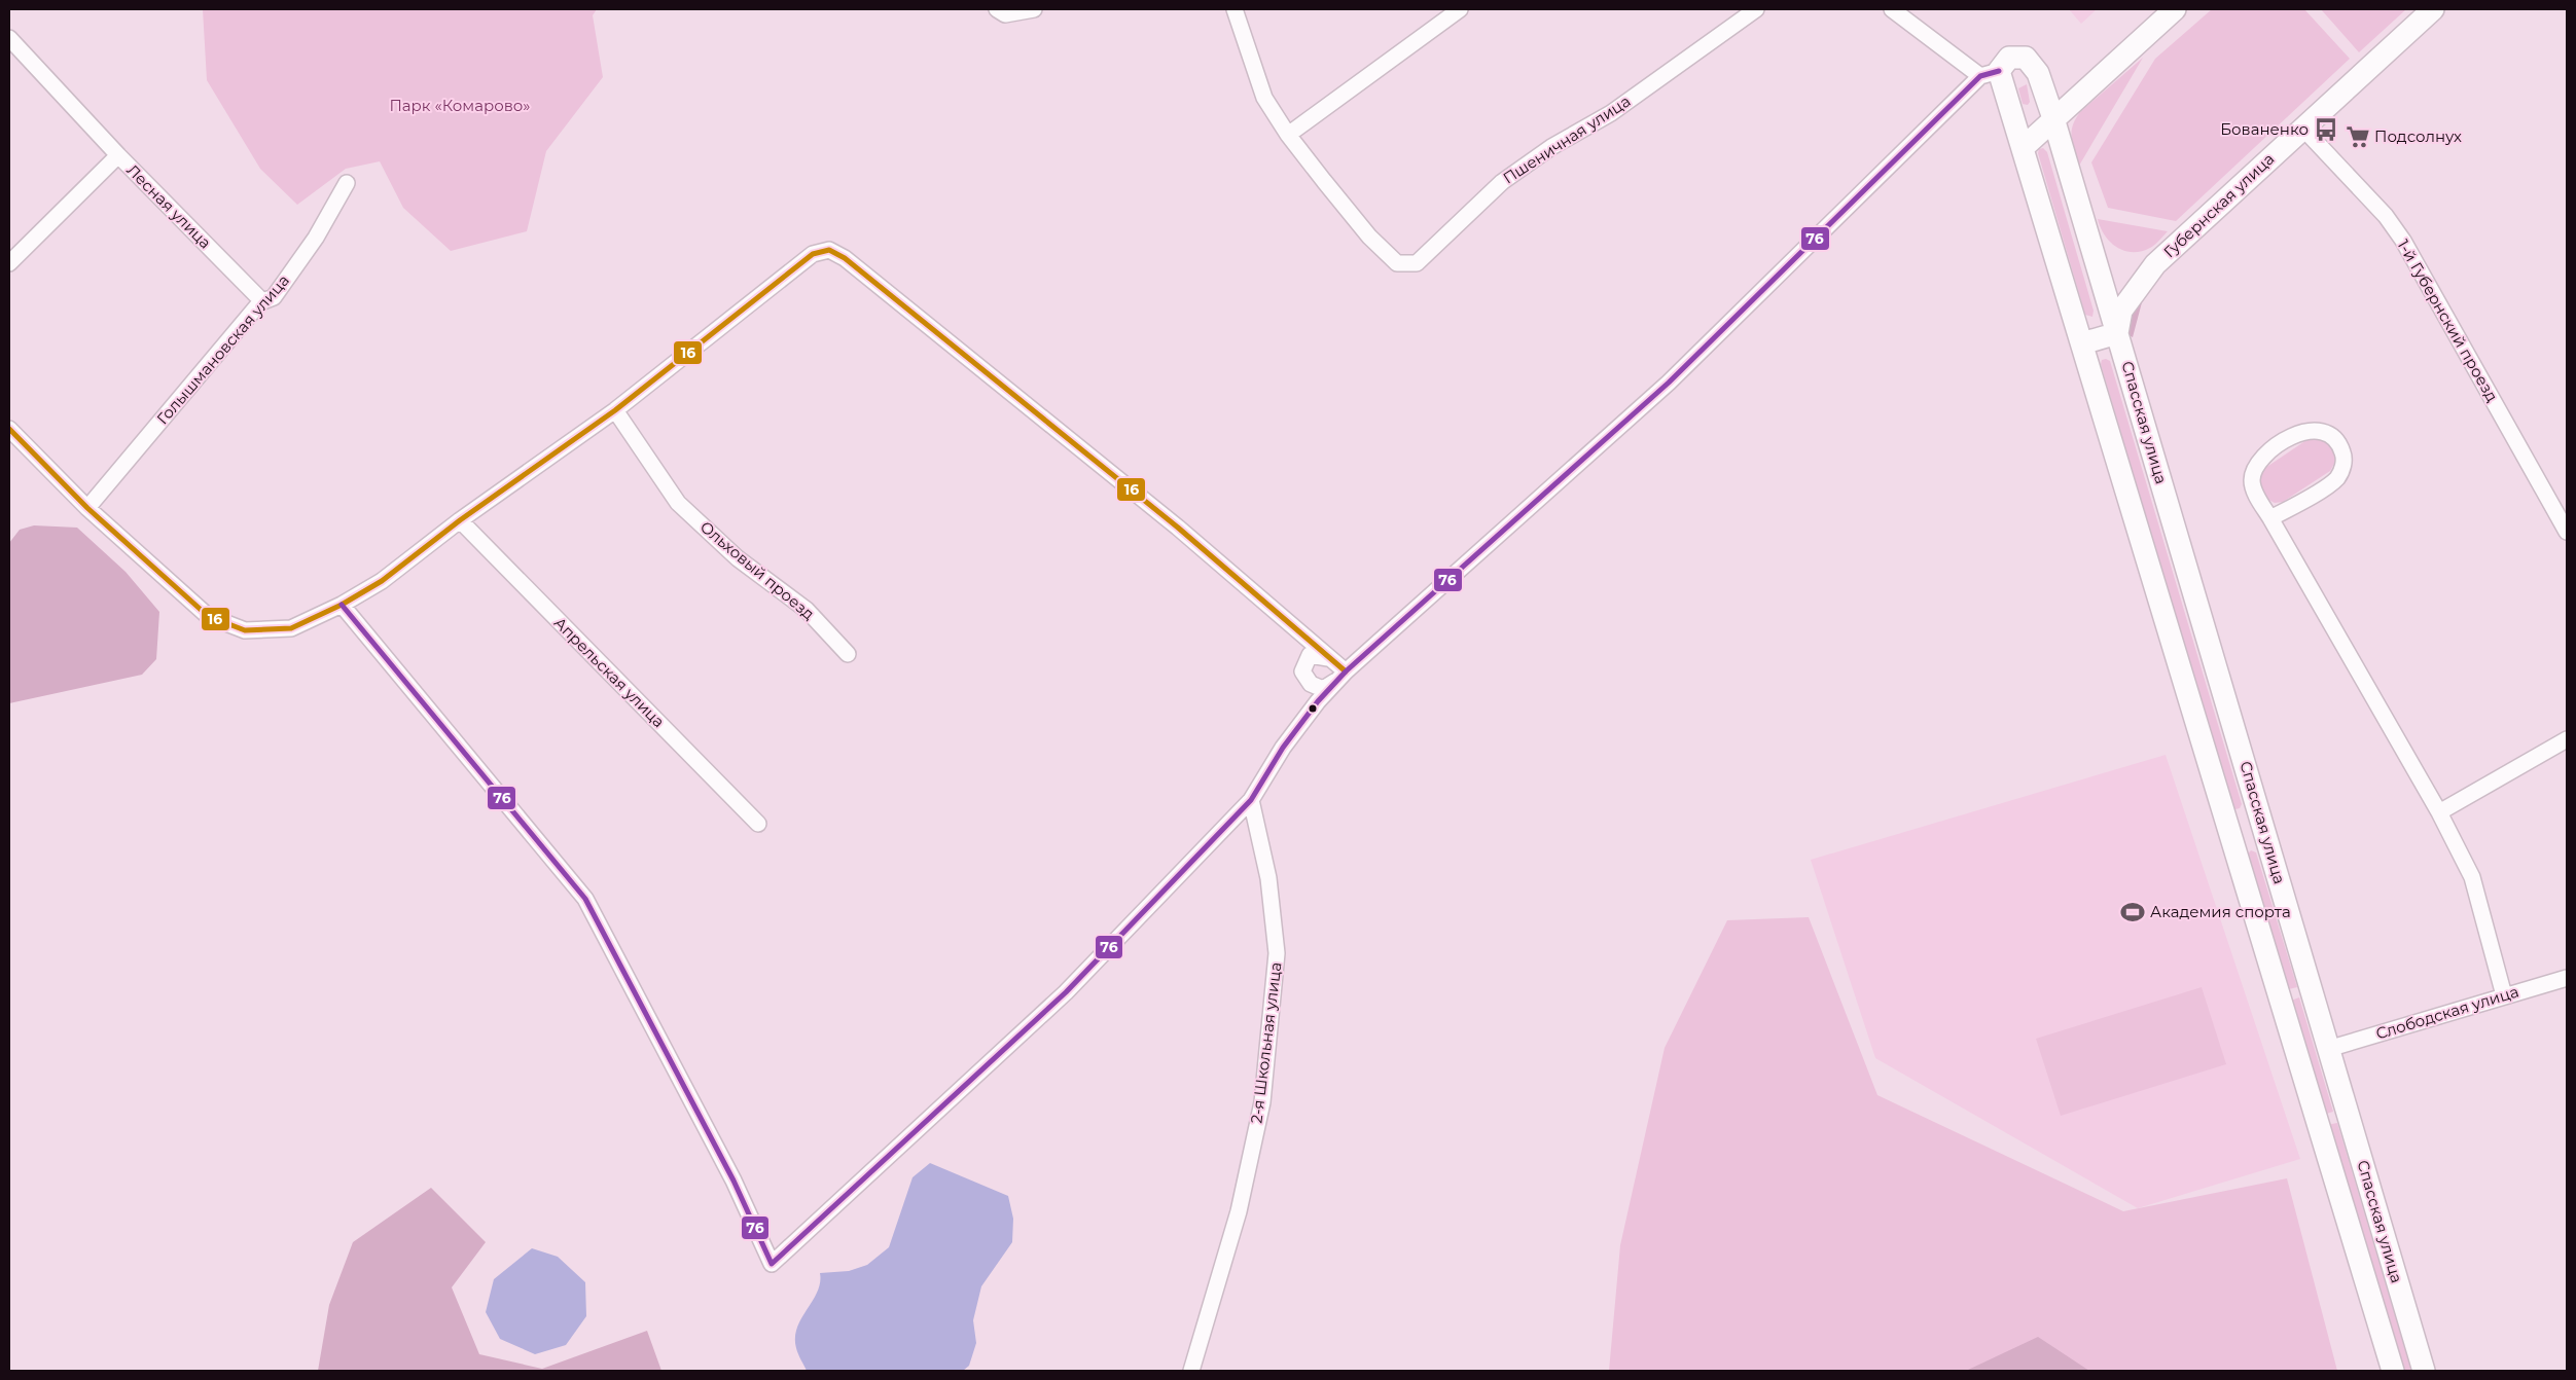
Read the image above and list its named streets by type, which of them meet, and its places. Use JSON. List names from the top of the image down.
{
  "streets": {
    "street": [
      "Пшеничная улица",
      "Губернская улица",
      "Лесная улица",
      "1-й Губернский проезд",
      "Голышмановская улица",
      "Спасская улица",
      "Ольховый проезд",
      "Апрельская улица",
      "Слободская улица",
      "2-я Школьная улица"
    ]
  },
  "crossings": [
    ["Губернская улица", "1-й Губернский проезд"],
    ["Губернская улица", "Спасская улица"],
    ["Лесная улица", "Голышмановская улица"],
    ["Спасская улица", "Слободская улица"]
  ],
  "parks": ["Парк «Комарово»"],
  "places": {
    "bus stop": ["Бованенко"],
    "supermarket": ["Подсолнух"],
    "sports": ["Академия спорта"]
  },
  "lines": ["transit line 76", "transit line 16"]
}
